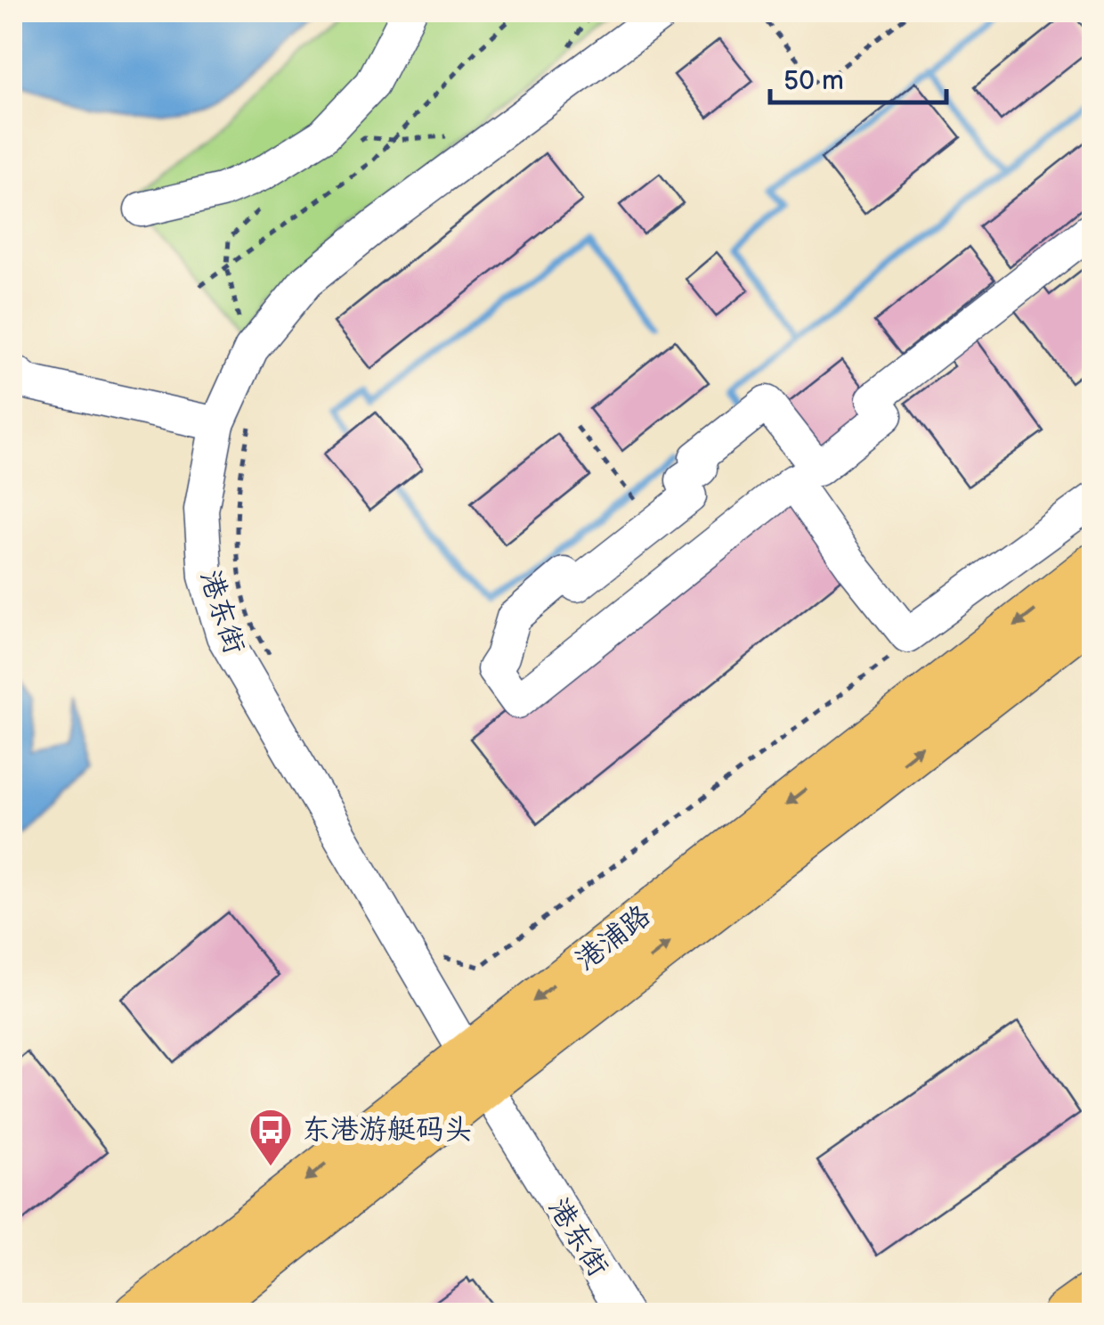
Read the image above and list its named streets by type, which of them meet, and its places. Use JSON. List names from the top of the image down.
{
  "streets": {
    "main road": ["港浦路"],
    "street": ["港东街"]
  },
  "crossings": [
    ["港东街", "港浦路"]
  ],
  "places": {
    "bus stop": ["东港游艇码头"]
  },
  "scale_bar": "50 m"
}
